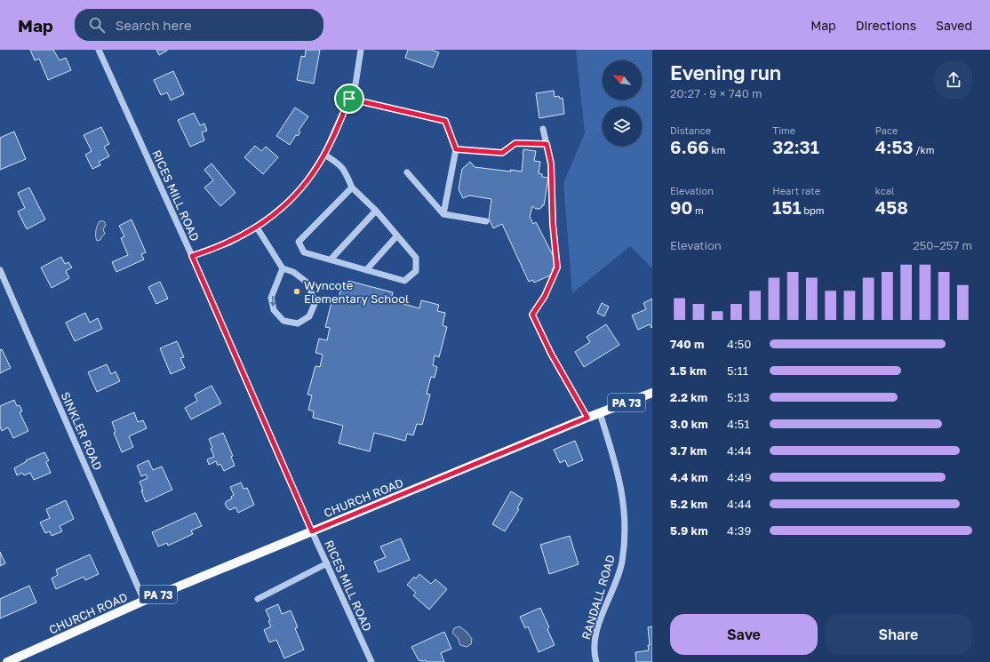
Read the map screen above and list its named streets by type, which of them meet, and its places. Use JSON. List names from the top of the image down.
{
  "streets": {
    "main road": ["PA 73", "CHURCH ROAD"],
    "street": ["RICES MILL ROAD", "SINKLER ROAD", "RANDALL ROAD"]
  },
  "crossings": [
    ["RICES MILL ROAD", "CHURCH ROAD"],
    ["SINKLER ROAD", "CHURCH ROAD"],
    ["CHURCH ROAD", "RANDALL ROAD"]
  ],
  "places": ["Wyncote Elementary School"],
  "north": "top left",
  "page": {
    "header": "Map",
    "search": "Search here",
    "nav": ["Map", "Directions", "Saved"],
    "heading": ["Evening run", "20:27 · 9 × 740 m"],
    "stats": [
      ["Distance", "6.66 km"],
      ["Time", "32:31"],
      ["Pace", "4:53 /km"],
      ["Elevation", "90 m"],
      ["Heart rate", "151 bpm"],
      ["kcal", "458"]
    ],
    "chart": ["Elevation", "250–257 m"],
    "list": [
      {
        "name": "740 m",
        "note": "4:50"
      },
      {
        "name": "1.5 km",
        "note": "5:11"
      },
      {
        "name": "2.2 km",
        "note": "5:13"
      },
      {
        "name": "3.0 km",
        "note": "4:51"
      },
      {
        "name": "3.7 km",
        "note": "4:44"
      },
      {
        "name": "4.4 km",
        "note": "4:49"
      },
      {
        "name": "5.2 km",
        "note": "4:44"
      },
      {
        "name": "5.9 km",
        "note": "4:39"
      }
    ],
    "buttons": ["Save", "Share"]
  }
}
